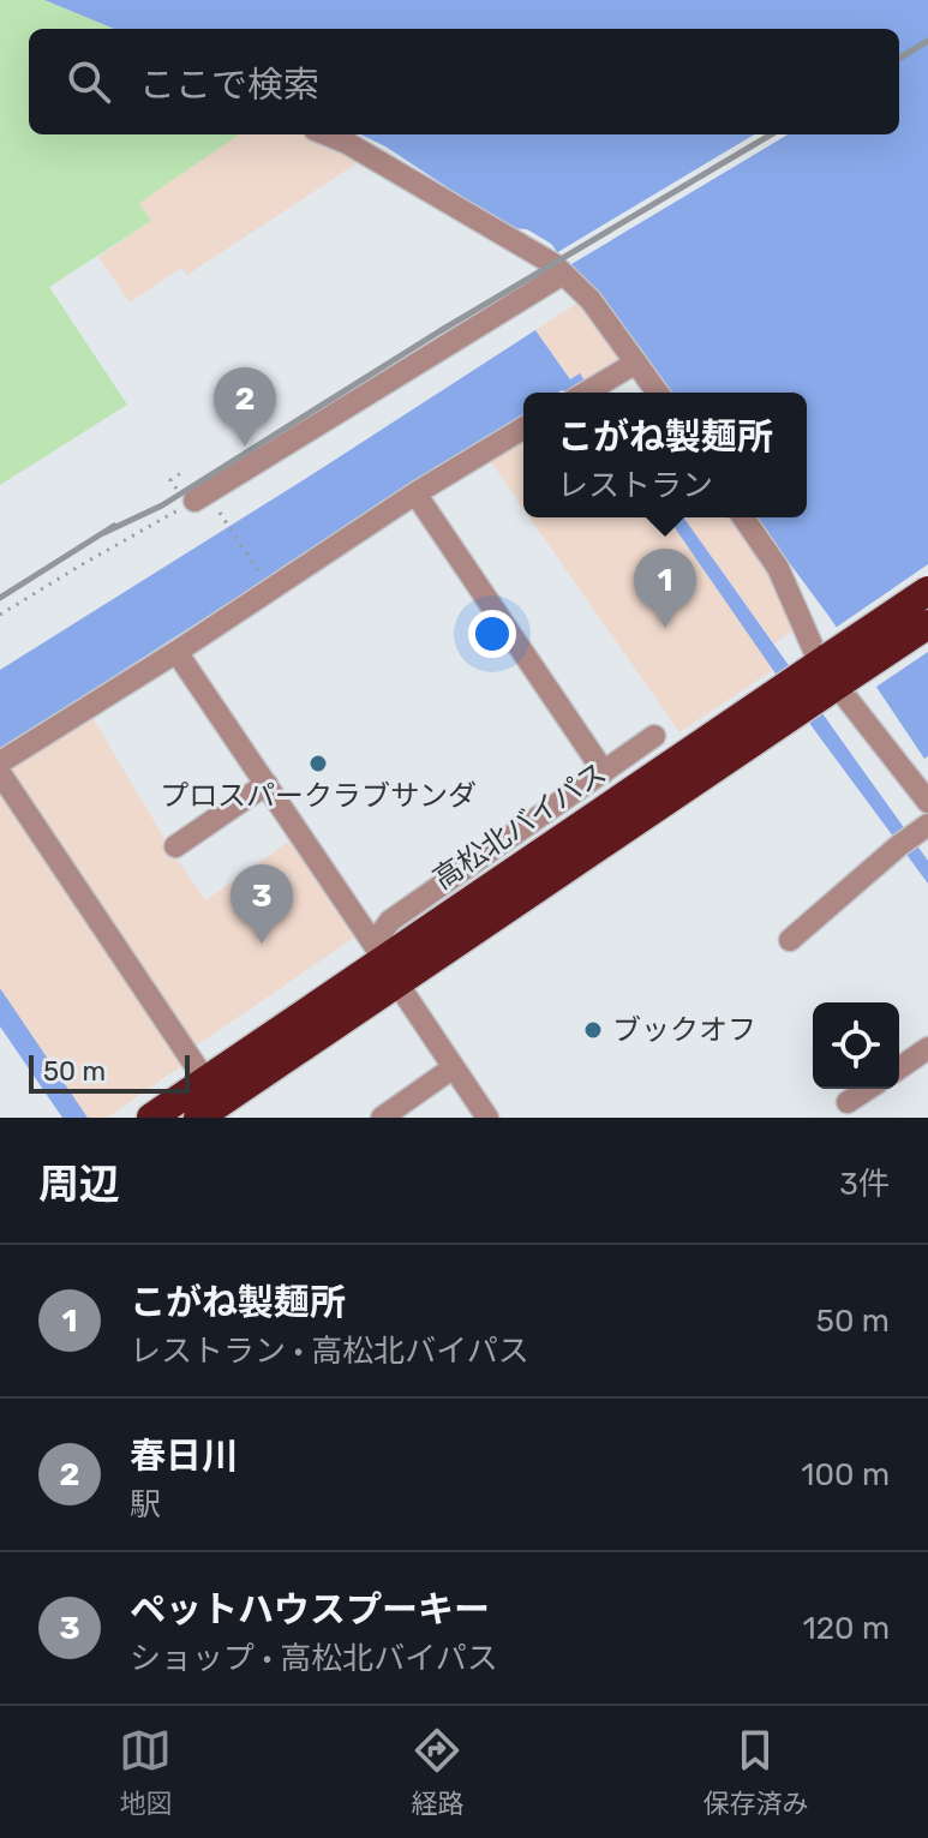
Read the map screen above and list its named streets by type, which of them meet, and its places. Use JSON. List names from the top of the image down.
{
  "streets": {
    "highway": ["高松北バイパス"]
  },
  "places": ["プロスパークラブサンダ", "ブックオフ"],
  "scale_bar": "50 m",
  "page": {
    "search": "ここで検索",
    "pins": ["2", "1", "3"],
    "popup": ["こがね製麺所", "レストラン"],
    "scale": "50 m",
    "heading": ["周辺", "3件"],
    "list": [
      {
        "mark": "1",
        "name": "こがね製麺所",
        "note": "レストラン · 高松北バイパス",
        "value": "50 m"
      },
      {
        "mark": "2",
        "name": "春日川",
        "note": "駅",
        "value": "100 m"
      },
      {
        "mark": "3",
        "name": "ペットハウスプーキー",
        "note": "ショップ · 高松北バイパス",
        "value": "120 m"
      }
    ],
    "nav": ["地図", "経路", "保存済み"]
  }
}
